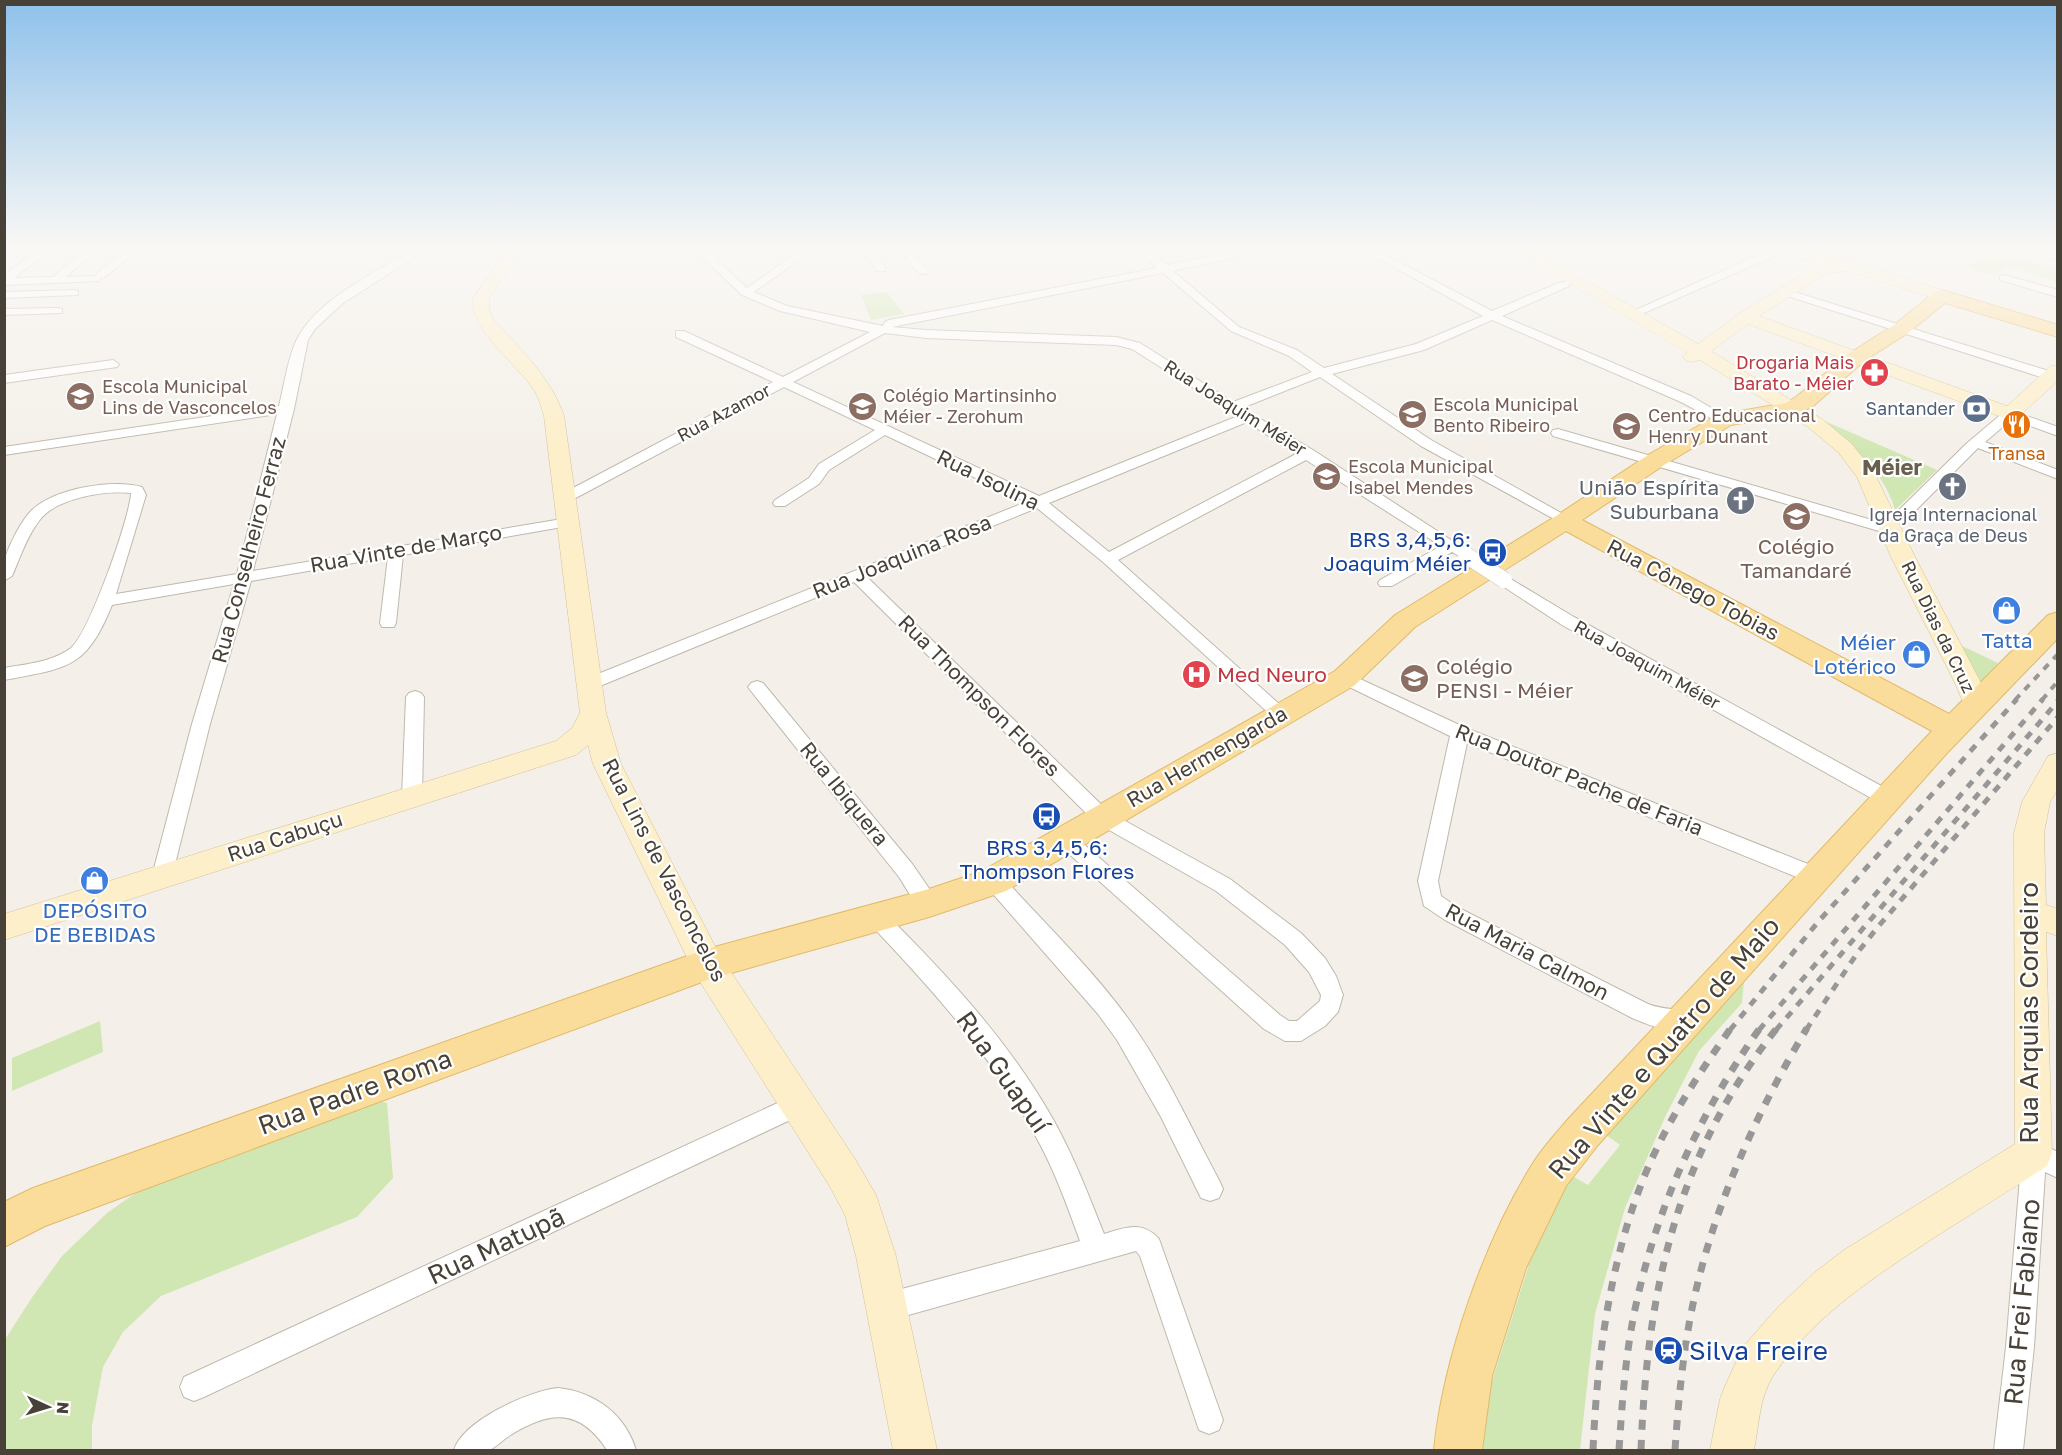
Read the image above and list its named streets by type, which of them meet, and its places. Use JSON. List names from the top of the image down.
{
  "streets": {
    "main road": [
      "Rua Cônego Tobias",
      "Rua Hermengarda",
      "Rua Vinte e Quatro de Maio",
      "Rua Padre Roma"
    ],
    "street": [
      "Rua Joaquim Méier",
      "Rua Azamor",
      "Rua Isolina",
      "Rua Vinte de Março",
      "Rua Conselheiro Ferraz",
      "Rua Joaquina Rosa",
      "Rua Dias da Cruz",
      "Rua Thompson Flores",
      "Rua Doutor Pache de Faria",
      "Rua Ibiquera",
      "Rua Cabuçu",
      "Rua Lins de Vasconcelos",
      "Rua Maria Calmon",
      "Rua Arquias Cordeiro",
      "Rua Guapuí",
      "Rua Matupã",
      "Rua Frei Fabiano"
    ]
  },
  "crossings": [
    ["Rua Joaquim Méier", "Rua Azamor"],
    ["Rua Joaquim Méier", "Rua Joaquina Rosa"],
    ["Rua Joaquim Méier", "Rua Vinte e Quatro de Maio"],
    ["Rua Azamor", "Rua Isolina"],
    ["Rua Azamor", "Rua Vinte de Março"],
    ["Rua Azamor", "Rua Lins de Vasconcelos"],
    ["Rua Isolina", "Rua Joaquina Rosa"],
    ["Rua Isolina", "Rua Hermengarda"],
    ["Rua Vinte de Março", "Rua Conselheiro Ferraz"],
    ["Rua Vinte de Março", "Rua Lins de Vasconcelos"],
    ["Rua Conselheiro Ferraz", "Rua Cabuçu"],
    ["Rua Joaquina Rosa", "Rua Thompson Flores"],
    ["Rua Joaquina Rosa", "Rua Lins de Vasconcelos"],
    ["Rua Cônego Tobias", "Rua Dias da Cruz"],
    ["Rua Cônego Tobias", "Rua Hermengarda"],
    ["Rua Cônego Tobias", "Rua Vinte e Quatro de Maio"],
    ["Rua Dias da Cruz", "Rua Hermengarda"],
    ["Rua Dias da Cruz", "Rua Vinte e Quatro de Maio"],
    ["Rua Thompson Flores", "Rua Hermengarda"],
    ["Rua Hermengarda", "Rua Doutor Pache de Faria"],
    ["Rua Hermengarda", "Rua Ibiquera"],
    ["Rua Hermengarda", "Rua Lins de Vasconcelos"],
    ["Rua Hermengarda", "Rua Guapuí"],
    ["Rua Hermengarda", "Rua Padre Roma"],
    ["Rua Doutor Pache de Faria", "Rua Maria Calmon"],
    ["Rua Doutor Pache de Faria", "Rua Vinte e Quatro de Maio"],
    ["Rua Cabuçu", "Rua Lins de Vasconcelos"],
    ["Rua Lins de Vasconcelos", "Rua Padre Roma"],
    ["Rua Lins de Vasconcelos", "Rua Matupã"],
    ["Rua Maria Calmon", "Rua Vinte e Quatro de Maio"],
    ["Rua Arquias Cordeiro", "Rua Frei Fabiano"]
  ],
  "districts": ["Méier"],
  "places": {
    "pharmacy": ["Drogaria Mais Barato - Méier"],
    "school or university": [
      "Escola Municipal Lins de Vasconcelos",
      "Colégio Martinsinho Méier - Zerohum",
      "Escola Municipal Bento Ribeiro",
      "Centro Educacional Henry Dunant",
      "Escola Municipal Isabel Mendes",
      "Colégio Tamandaré",
      "Colégio PENSI - Méier"
    ],
    "bank": ["Santander"],
    "restaurant": ["Transa"],
    "church": ["Igreja Internacional da Graça de Deus", "União Espírita Suburbana"],
    "bus stop": ["BRS 3,4,5,6: Joaquim Méier", "BRS 3,4,5,6: Thompson Flores"],
    "shop": ["Tatta", "Méier Lotérico", "DEPÓSITO DE BEBIDAS"],
    "hospital": ["Med Neuro"],
    "station": ["Silva Freire"]
  },
  "north": "right"
}
